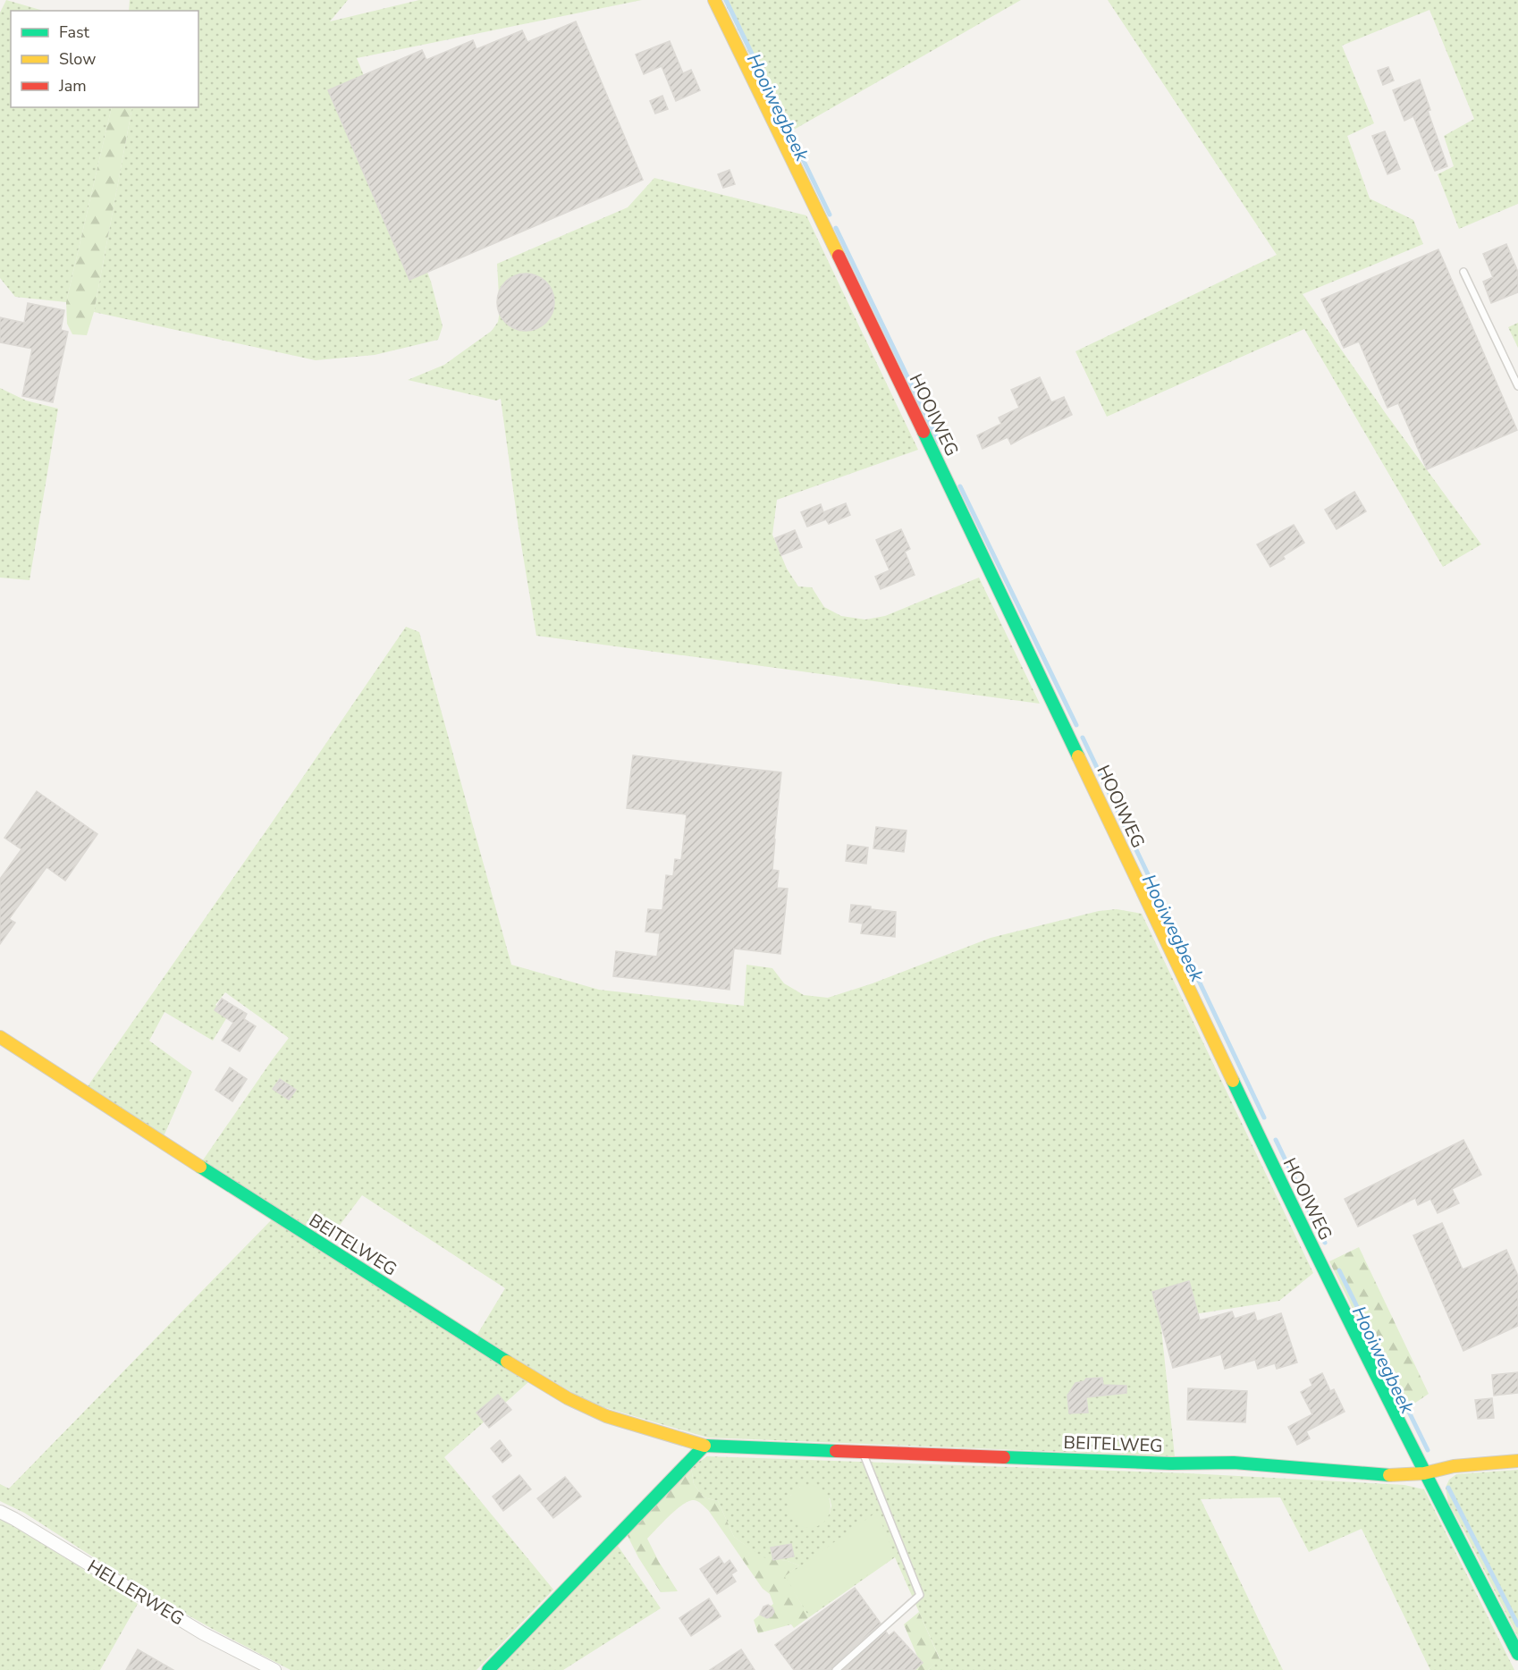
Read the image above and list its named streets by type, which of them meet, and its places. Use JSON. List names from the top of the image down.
{
  "streets": {
    "street": ["HOOIWEG", "BEITELWEG", "HELLERWEG"]
  },
  "crossings": [
    ["HOOIWEG", "BEITELWEG"]
  ],
  "water": ["Hooiwegbeek"],
  "legend": ["Fast", "Slow", "Jam"]
}
